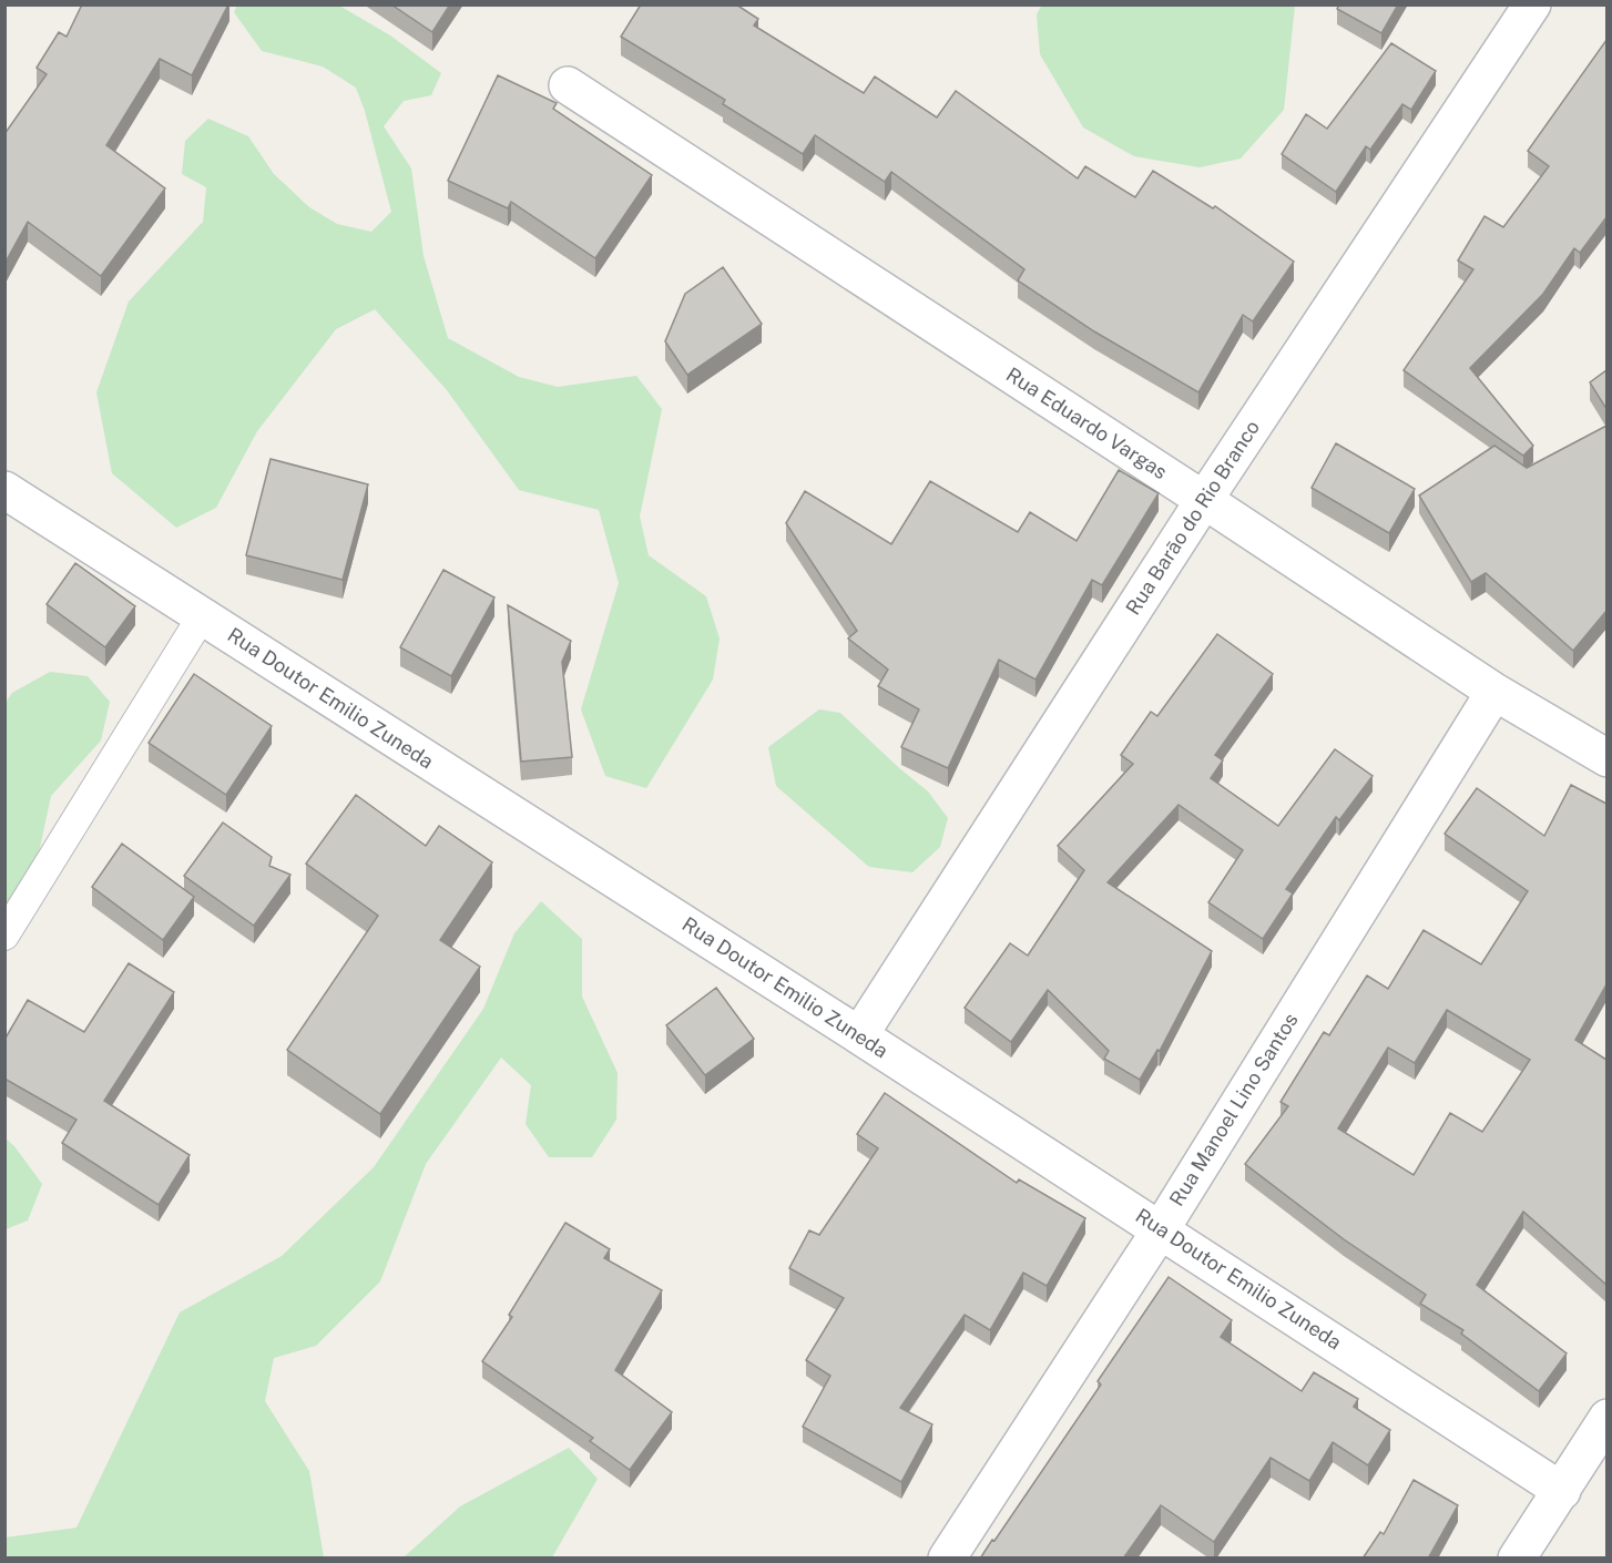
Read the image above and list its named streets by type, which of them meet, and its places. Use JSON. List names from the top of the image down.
{
  "streets": {
    "street": [
      "Rua Eduardo Vargas",
      "Rua Barão do Rio Branco",
      "Rua Doutor Emilio Zuneda",
      "Rua Manoel Lino Santos"
    ]
  },
  "crossings": [
    ["Rua Eduardo Vargas", "Rua Barão do Rio Branco"],
    ["Rua Eduardo Vargas", "Rua Manoel Lino Santos"],
    ["Rua Barão do Rio Branco", "Rua Doutor Emilio Zuneda"],
    ["Rua Doutor Emilio Zuneda", "Rua Manoel Lino Santos"]
  ]
}
